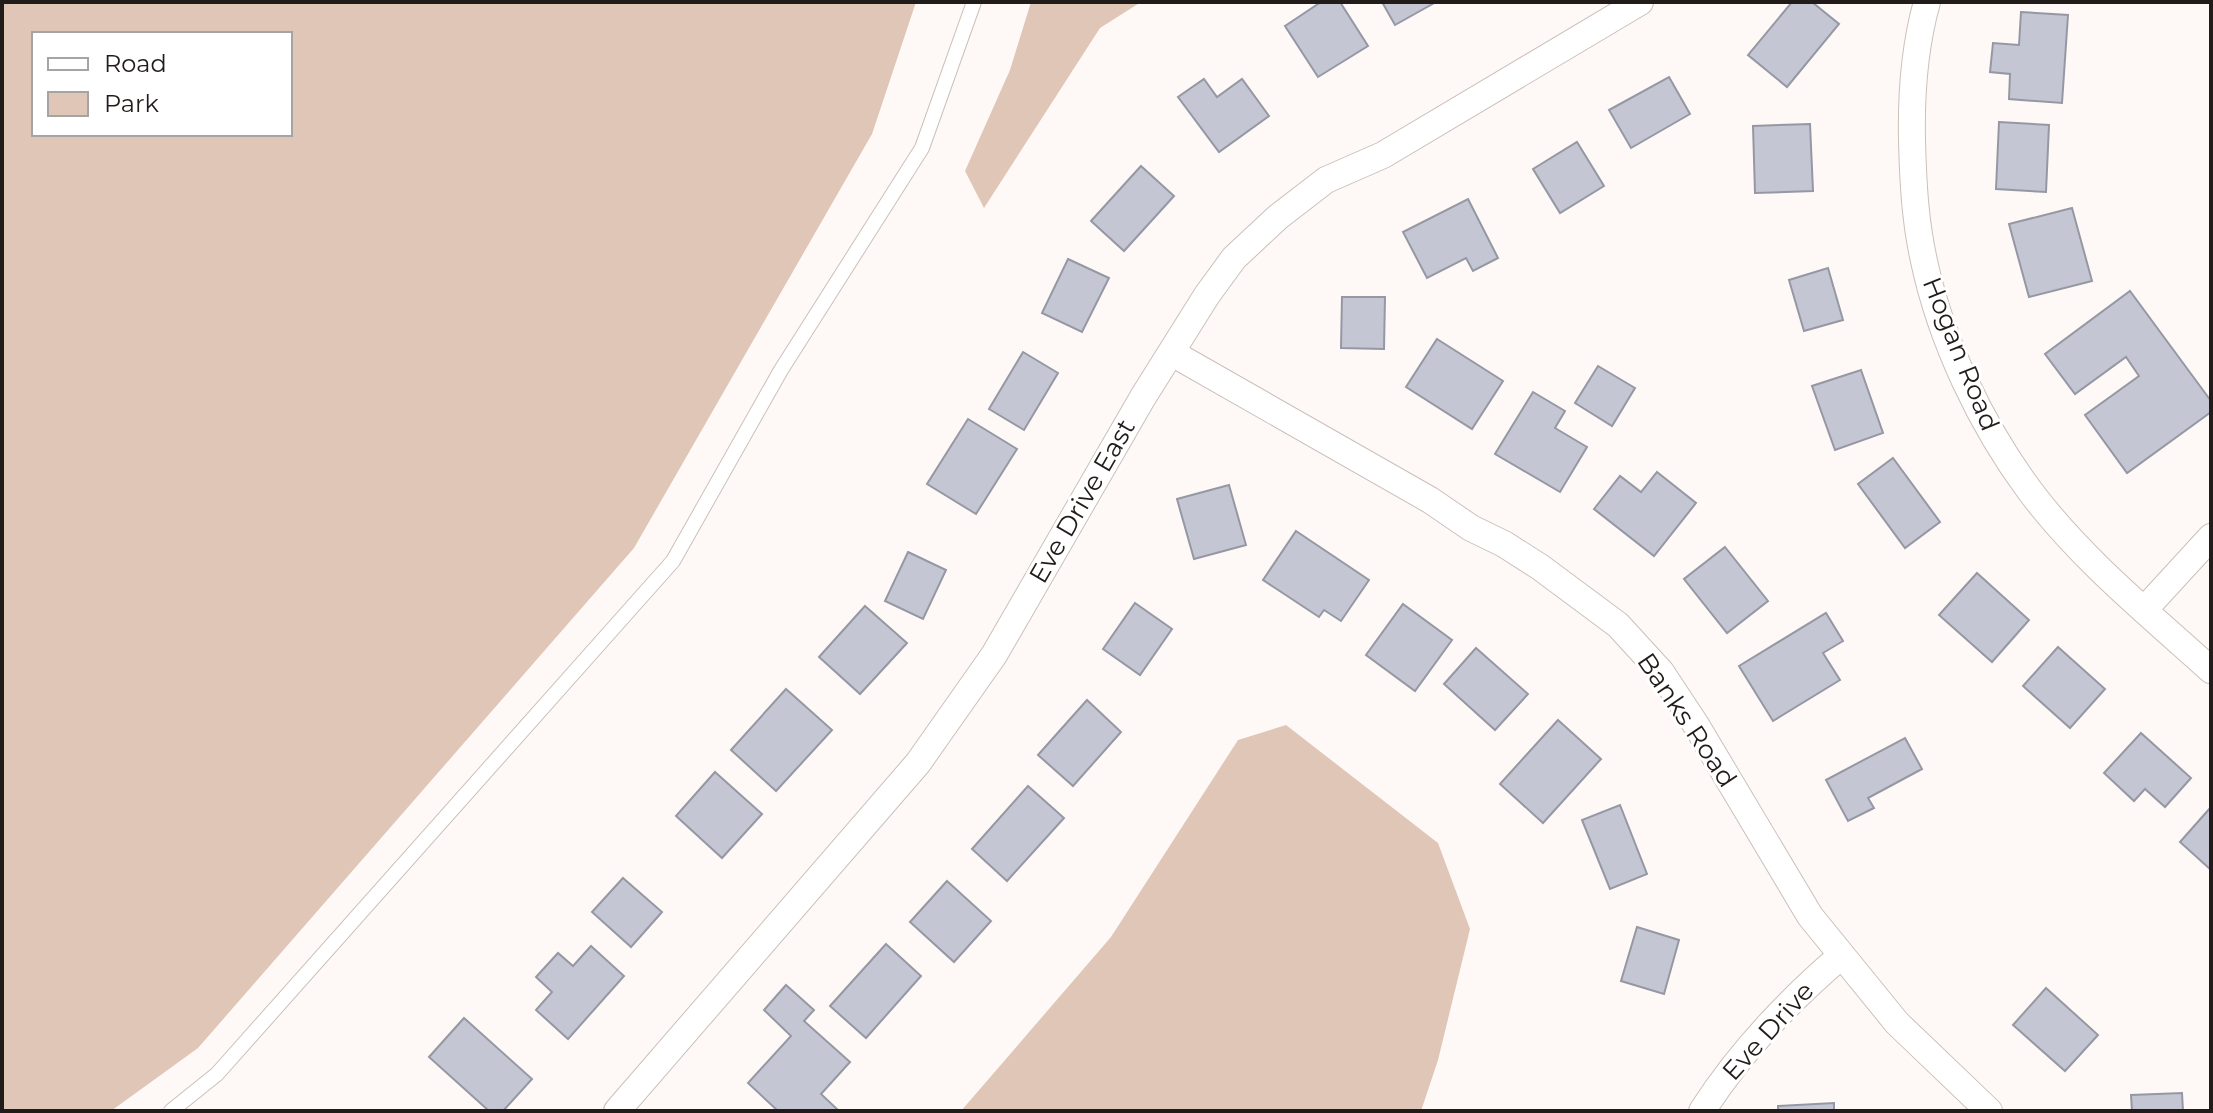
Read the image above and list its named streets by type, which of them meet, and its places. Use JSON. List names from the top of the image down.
{
  "streets": {
    "street": [
      "Hogan Road",
      "Eve Drive East",
      "Banks Road",
      "Eve Drive"
    ]
  },
  "crossings": [
    ["Eve Drive East", "Banks Road"],
    ["Banks Road", "Eve Drive"]
  ],
  "legend": ["Road", "Park"]
}
